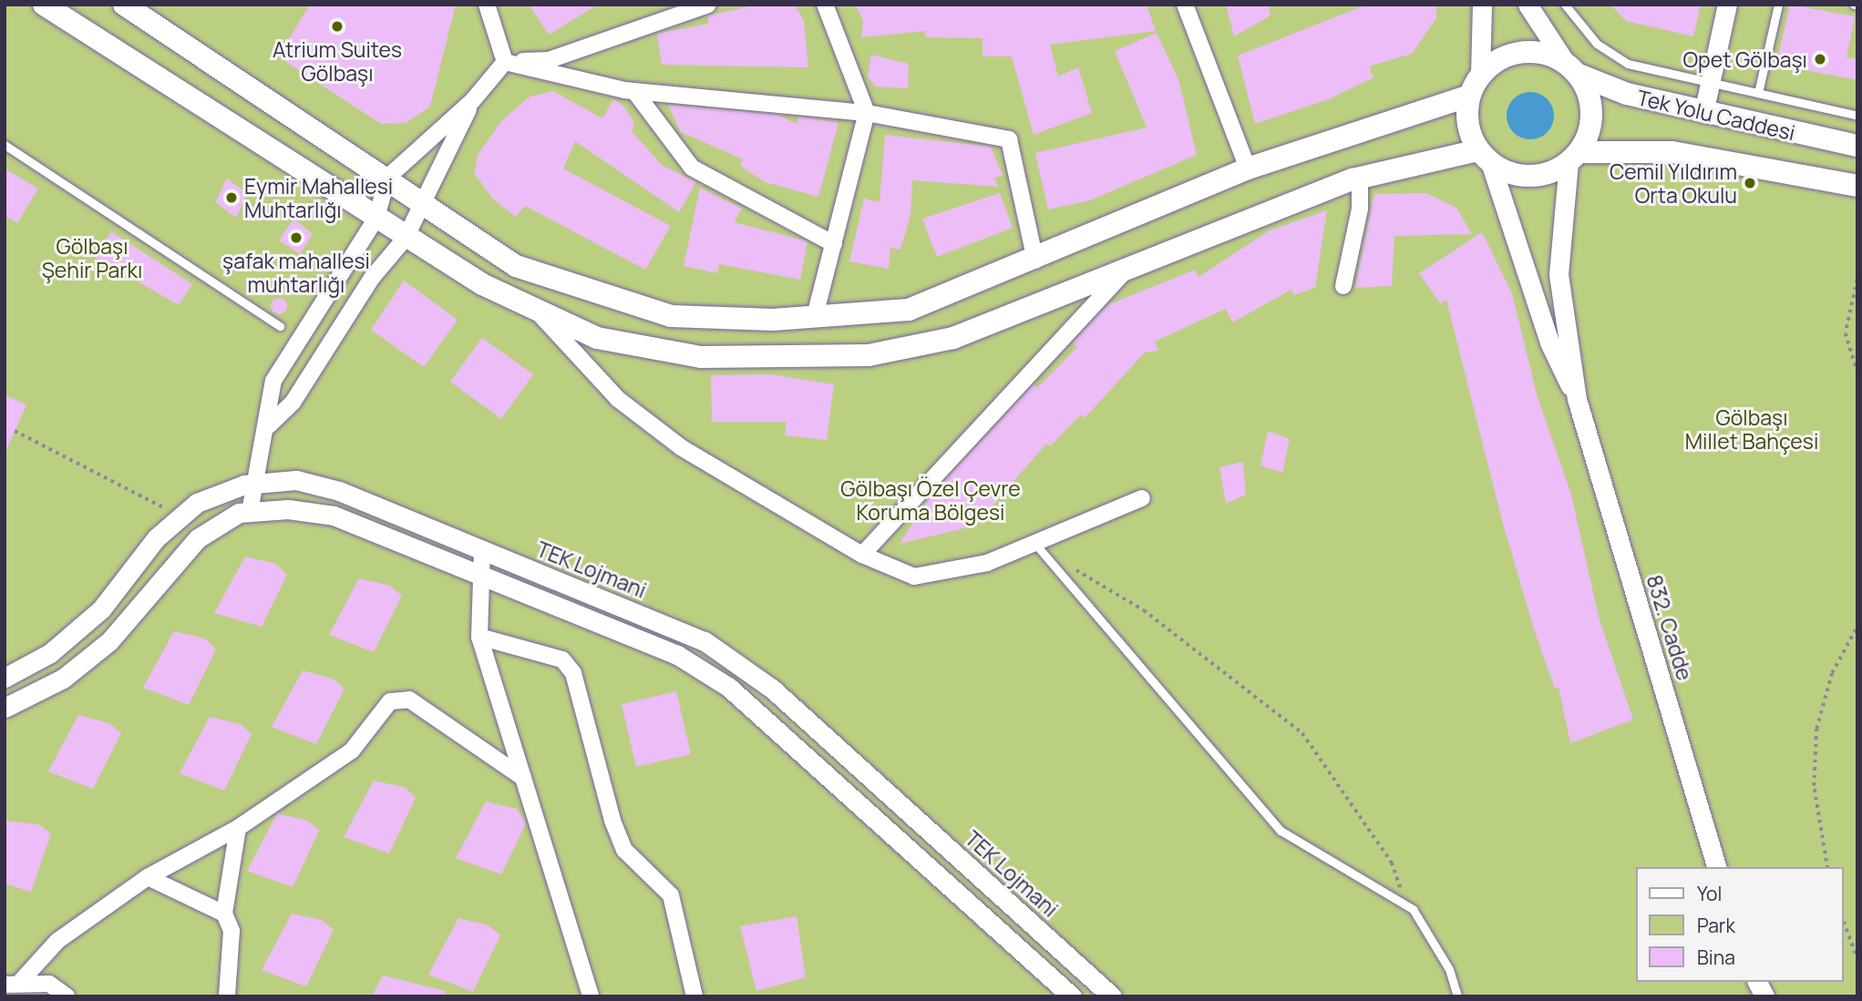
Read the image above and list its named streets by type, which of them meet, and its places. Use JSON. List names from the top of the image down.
{
  "streets": {
    "main road": ["Tek Yolu Caddesi"],
    "street": ["TEK Lojmani", "832. Cadde"]
  },
  "crossings": [
    ["Tek Yolu Caddesi", "832. Cadde"]
  ],
  "parks": ["Gölbaşı Şehir Parkı", "Gölbaşı Millet Bahçesi", "Gölbaşı Özel Çevre Koruma Bölgesi"],
  "places": [
    "Atrium Suites Gölbaşı",
    "Opet Gölbaşı",
    "Cemil Yıldırım Orta Okulu",
    "Eymir Mahallesi Muhtarlığı",
    "şafak mahallesi muhtarlığı"
  ],
  "legend": ["Yol", "Park", "Bina"]
}
